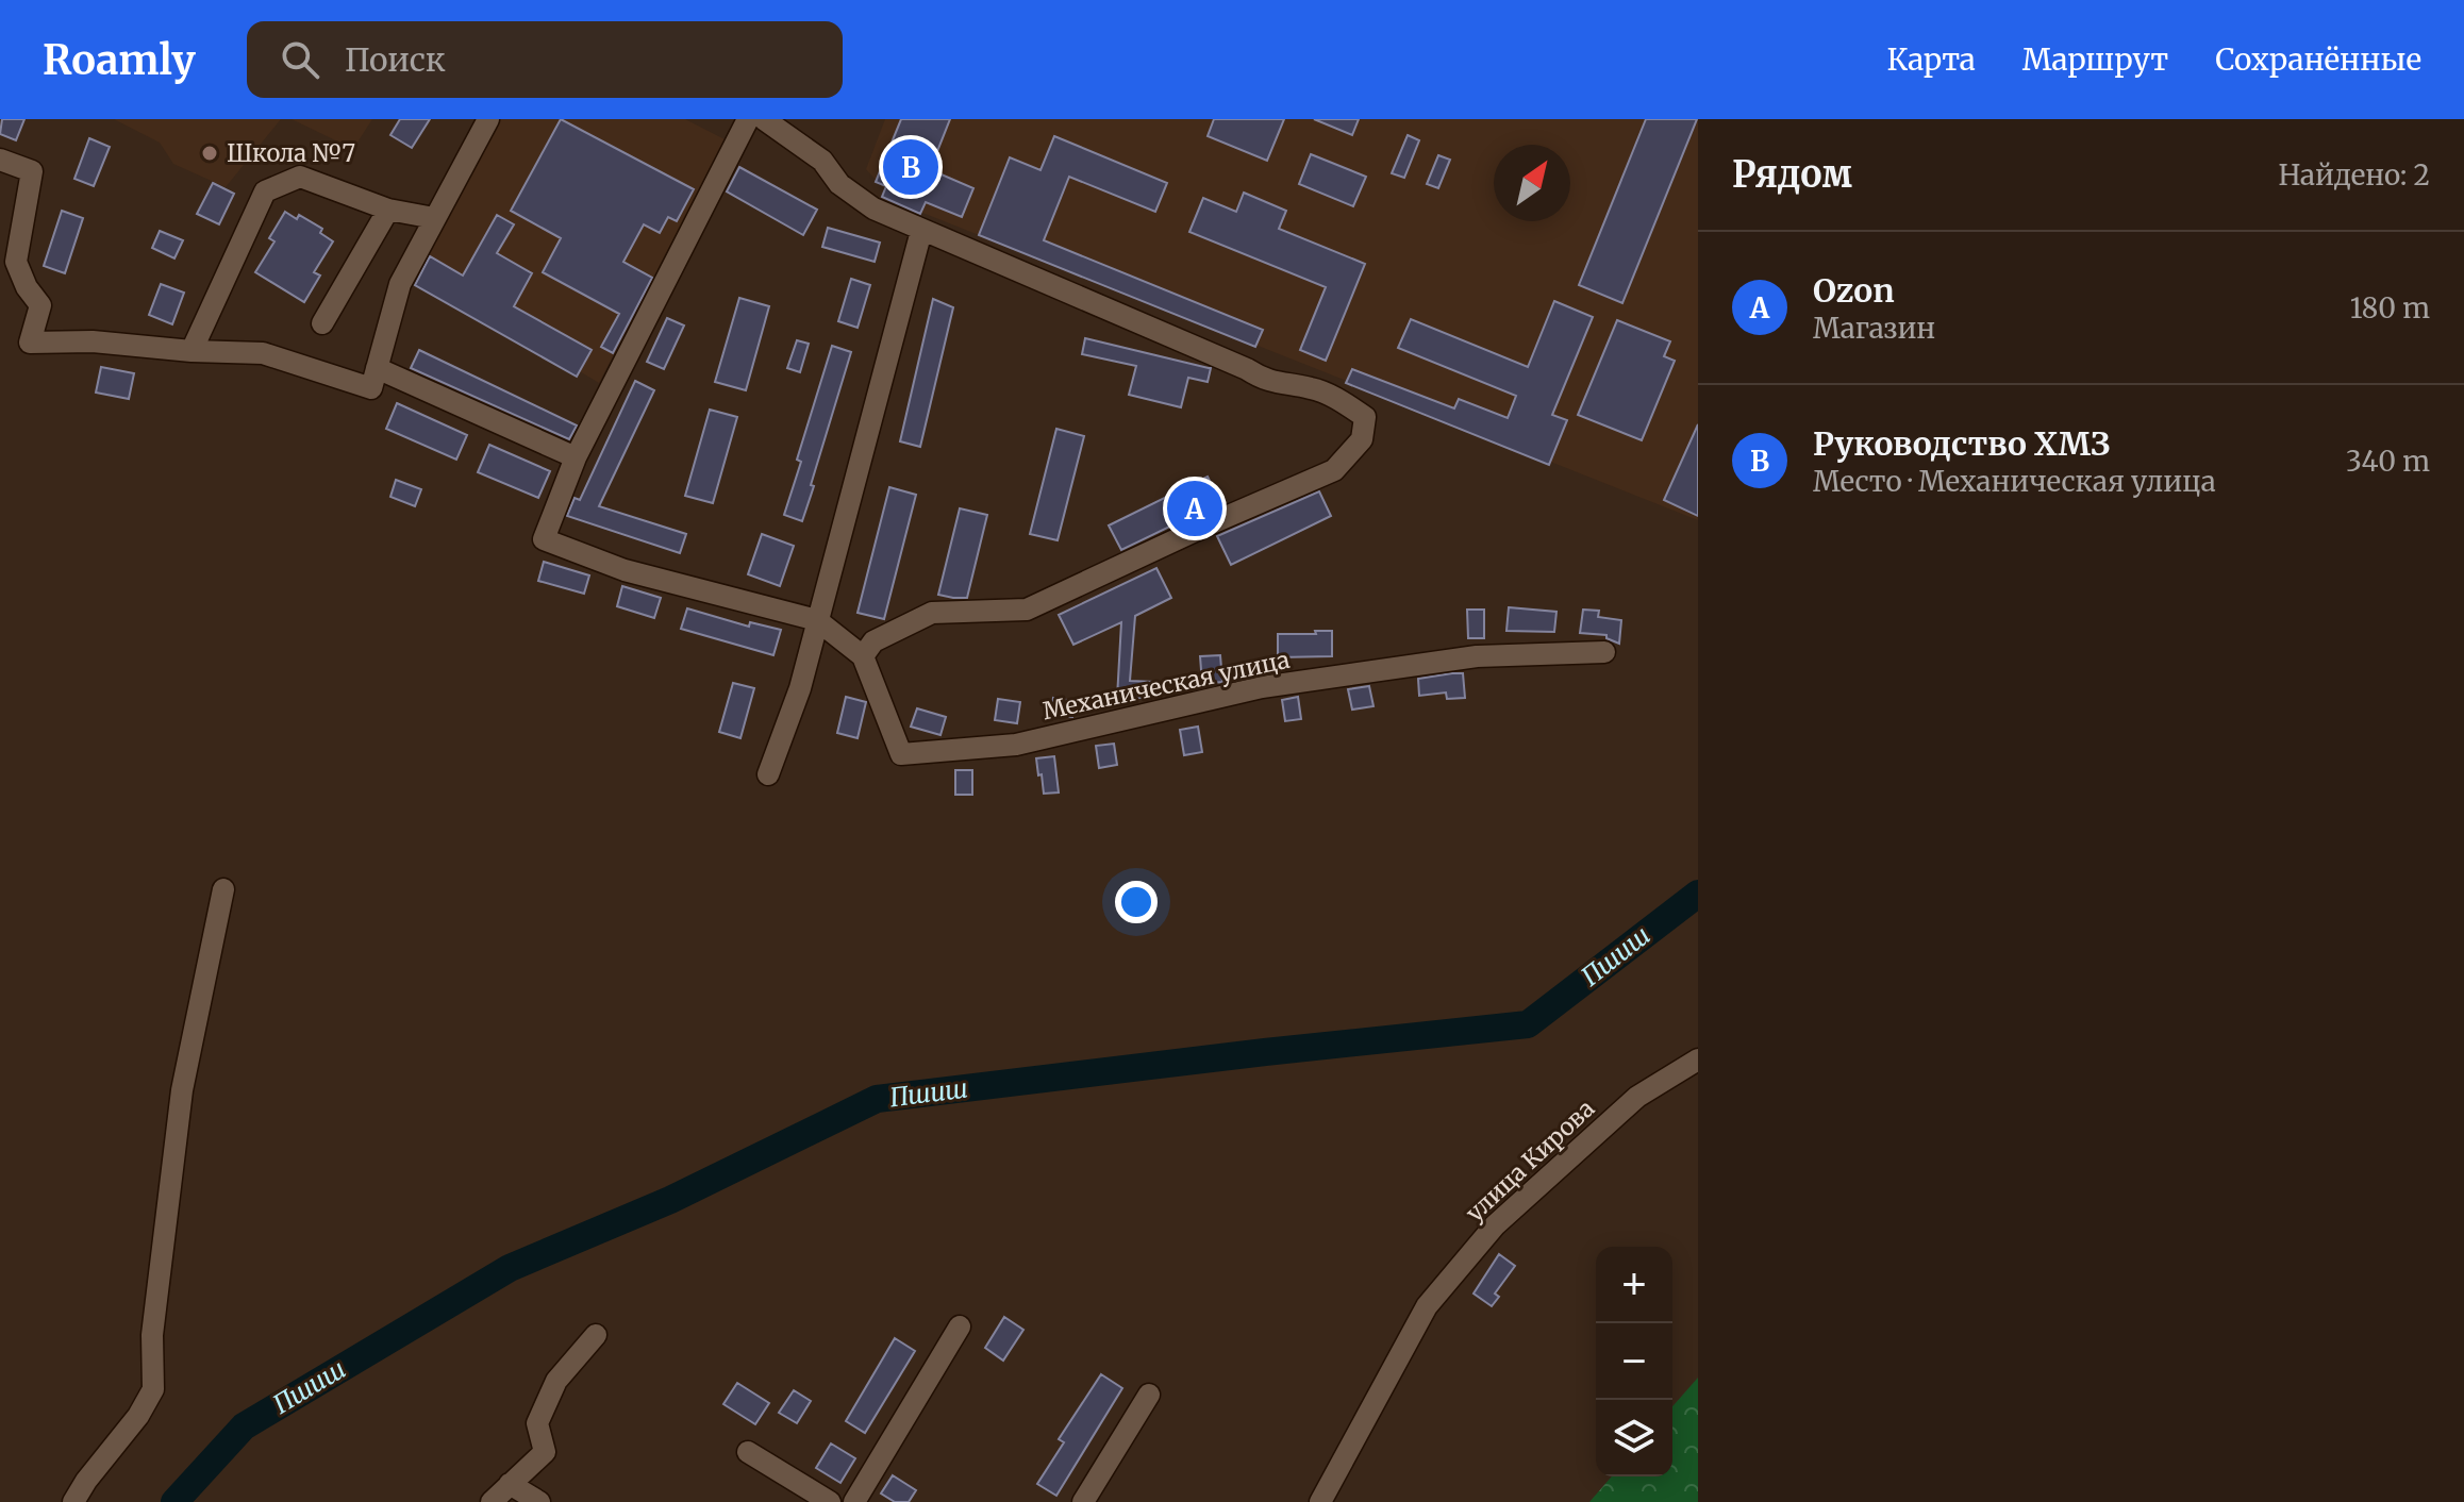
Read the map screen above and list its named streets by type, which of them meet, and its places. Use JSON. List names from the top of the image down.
{
  "streets": {
    "street": ["Механическая улица", "улица Кирова"]
  },
  "water": ["Пшиш"],
  "places": ["Школа №7"],
  "north": "top right",
  "page": {
    "header": "Roamly",
    "search": "Поиск",
    "nav": ["Карта", "Маршрут", "Сохранённые"],
    "heading": ["Рядом", "Найдено: 2"],
    "pins": ["B", "A"],
    "list": [
      {
        "mark": "A",
        "name": "Ozon",
        "note": "Магазин",
        "value": "180 m"
      },
      {
        "mark": "B",
        "name": "Руководство ХМЗ",
        "note": "Место · Механическая улица",
        "value": "340 m"
      }
    ],
    "map_buttons": ["+", "−"]
  }
}
